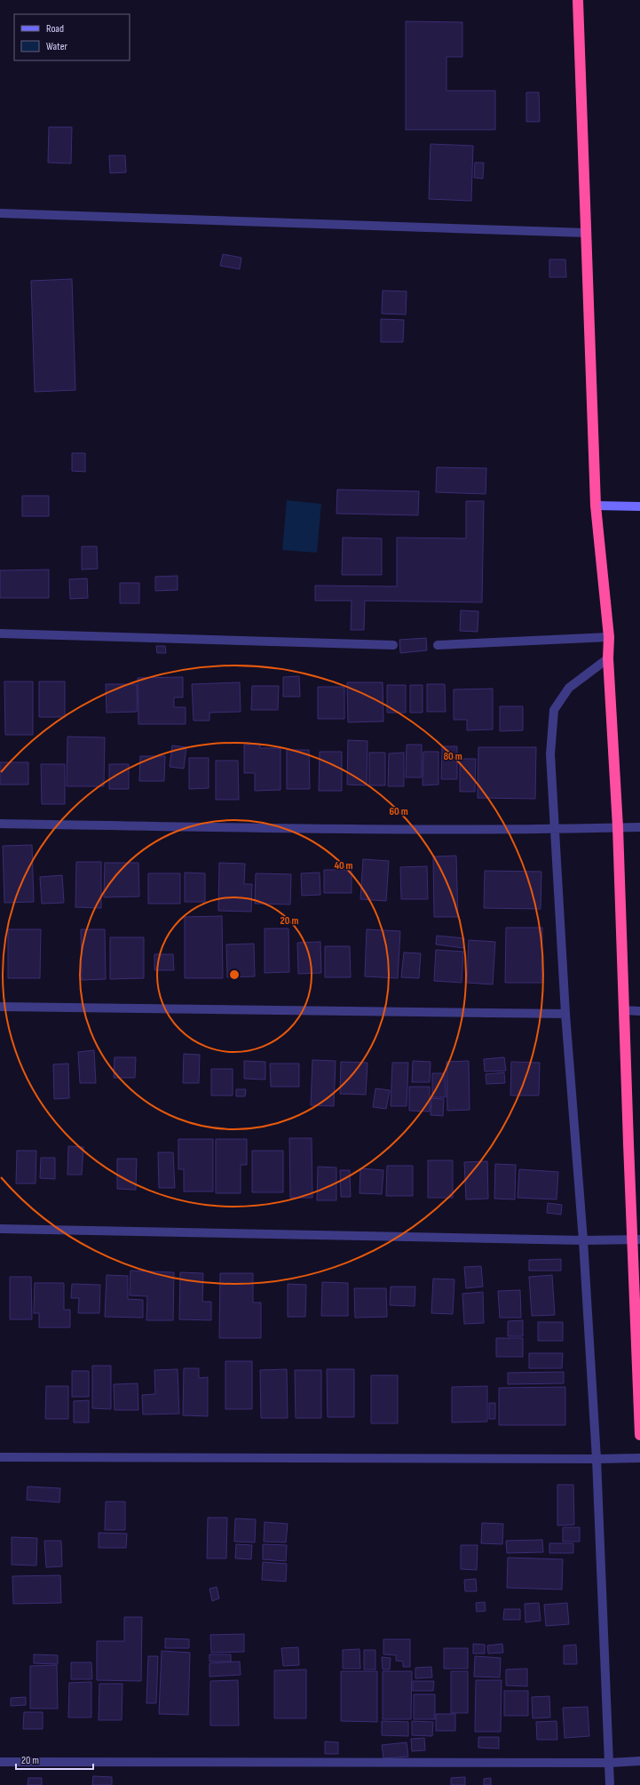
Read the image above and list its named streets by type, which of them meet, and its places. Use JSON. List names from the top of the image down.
{
  "legend": ["Road", "Water"],
  "scale_bar": "20 m",
  "rings": [
    "80 m",
    "60 m",
    "40 m",
    "20 m"
  ]
}
